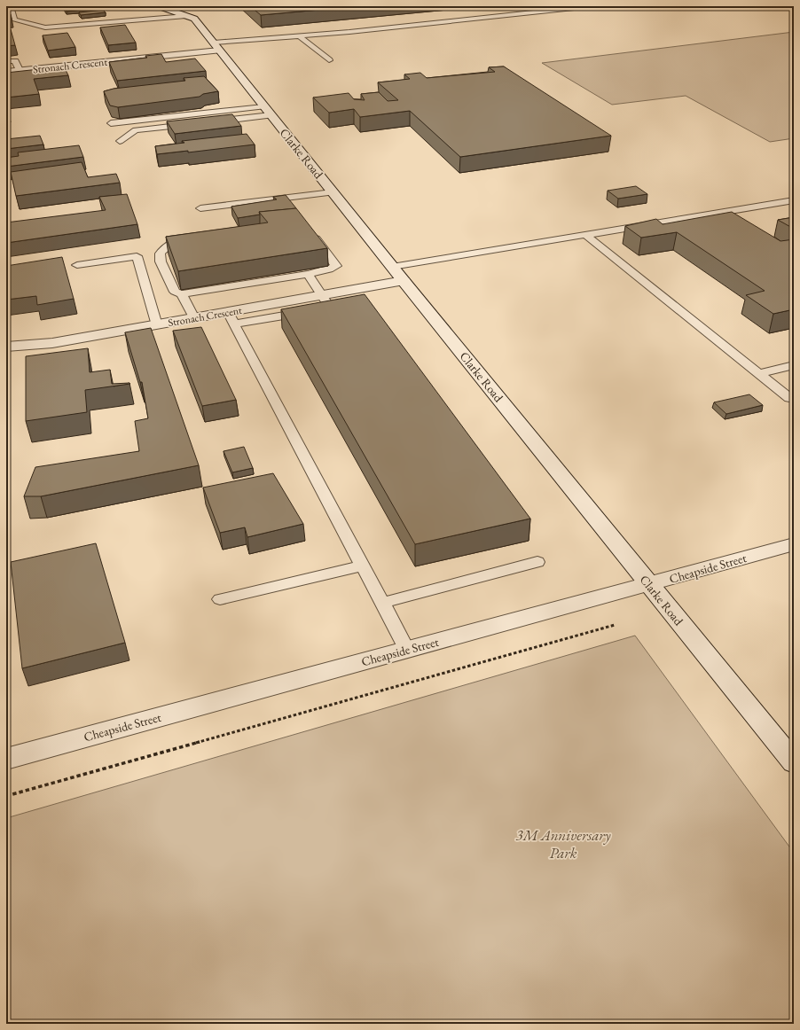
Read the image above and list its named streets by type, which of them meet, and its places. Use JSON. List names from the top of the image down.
{
  "streets": {
    "main road": ["Stronach Crescent", "Clarke Road", "Cheapside Street"]
  },
  "crossings": [
    ["Stronach Crescent", "Clarke Road"],
    ["Clarke Road", "Cheapside Street"]
  ],
  "parks": ["3M Anniversary Park"]
}
